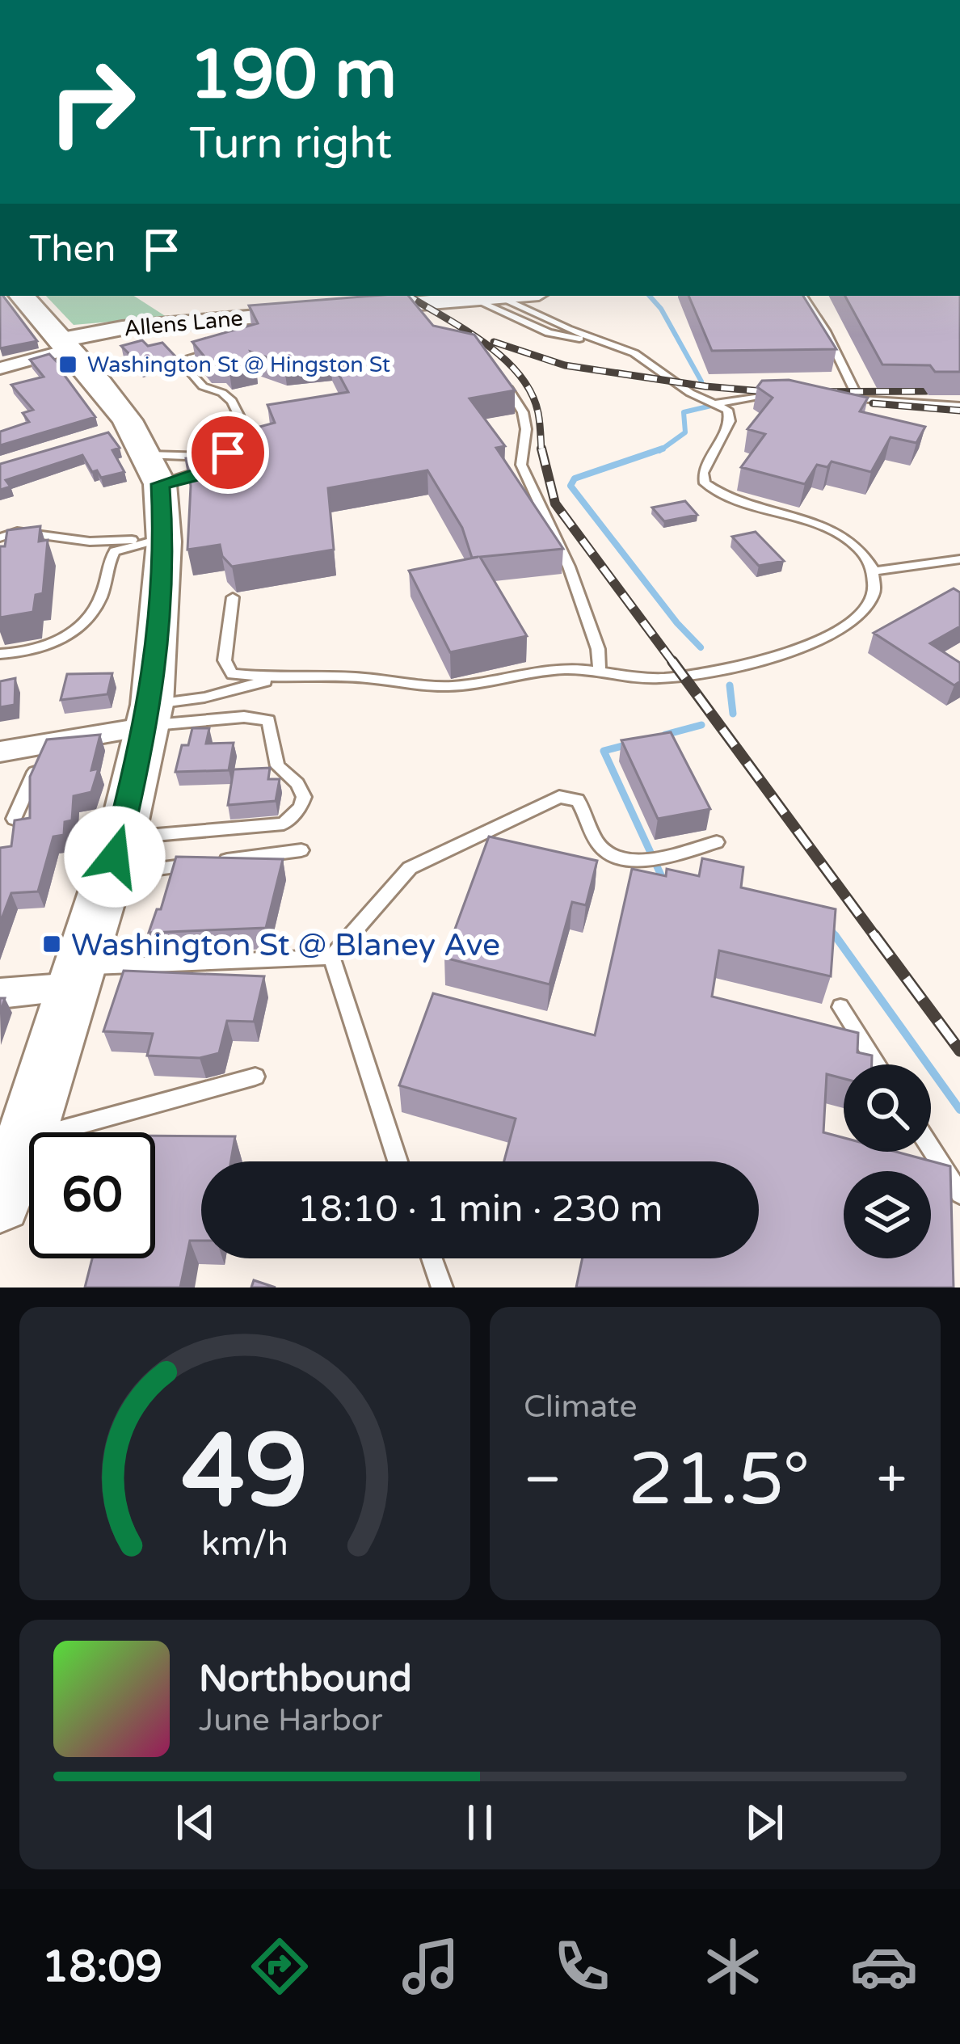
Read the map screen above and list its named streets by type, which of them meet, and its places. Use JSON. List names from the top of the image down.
{
  "streets": {
    "street": ["Allens Lane"]
  },
  "places": {
    "transit": ["Washington St @ Hingston St", "Washington St @ Blaney Ave"]
  },
  "page": {
    "turn": ["190 m", "Turn right"],
    "then": "Then",
    "limit": "60",
    "trip": "18:10 · 1 min · 230 m",
    "tile": "Climate",
    "heat": ["−", "21.5°", "+"],
    "song": ["Northbound", "June Harbor"],
    "tabs": "18:09",
    "gauge": ["49", "km/h"]
  }
}
